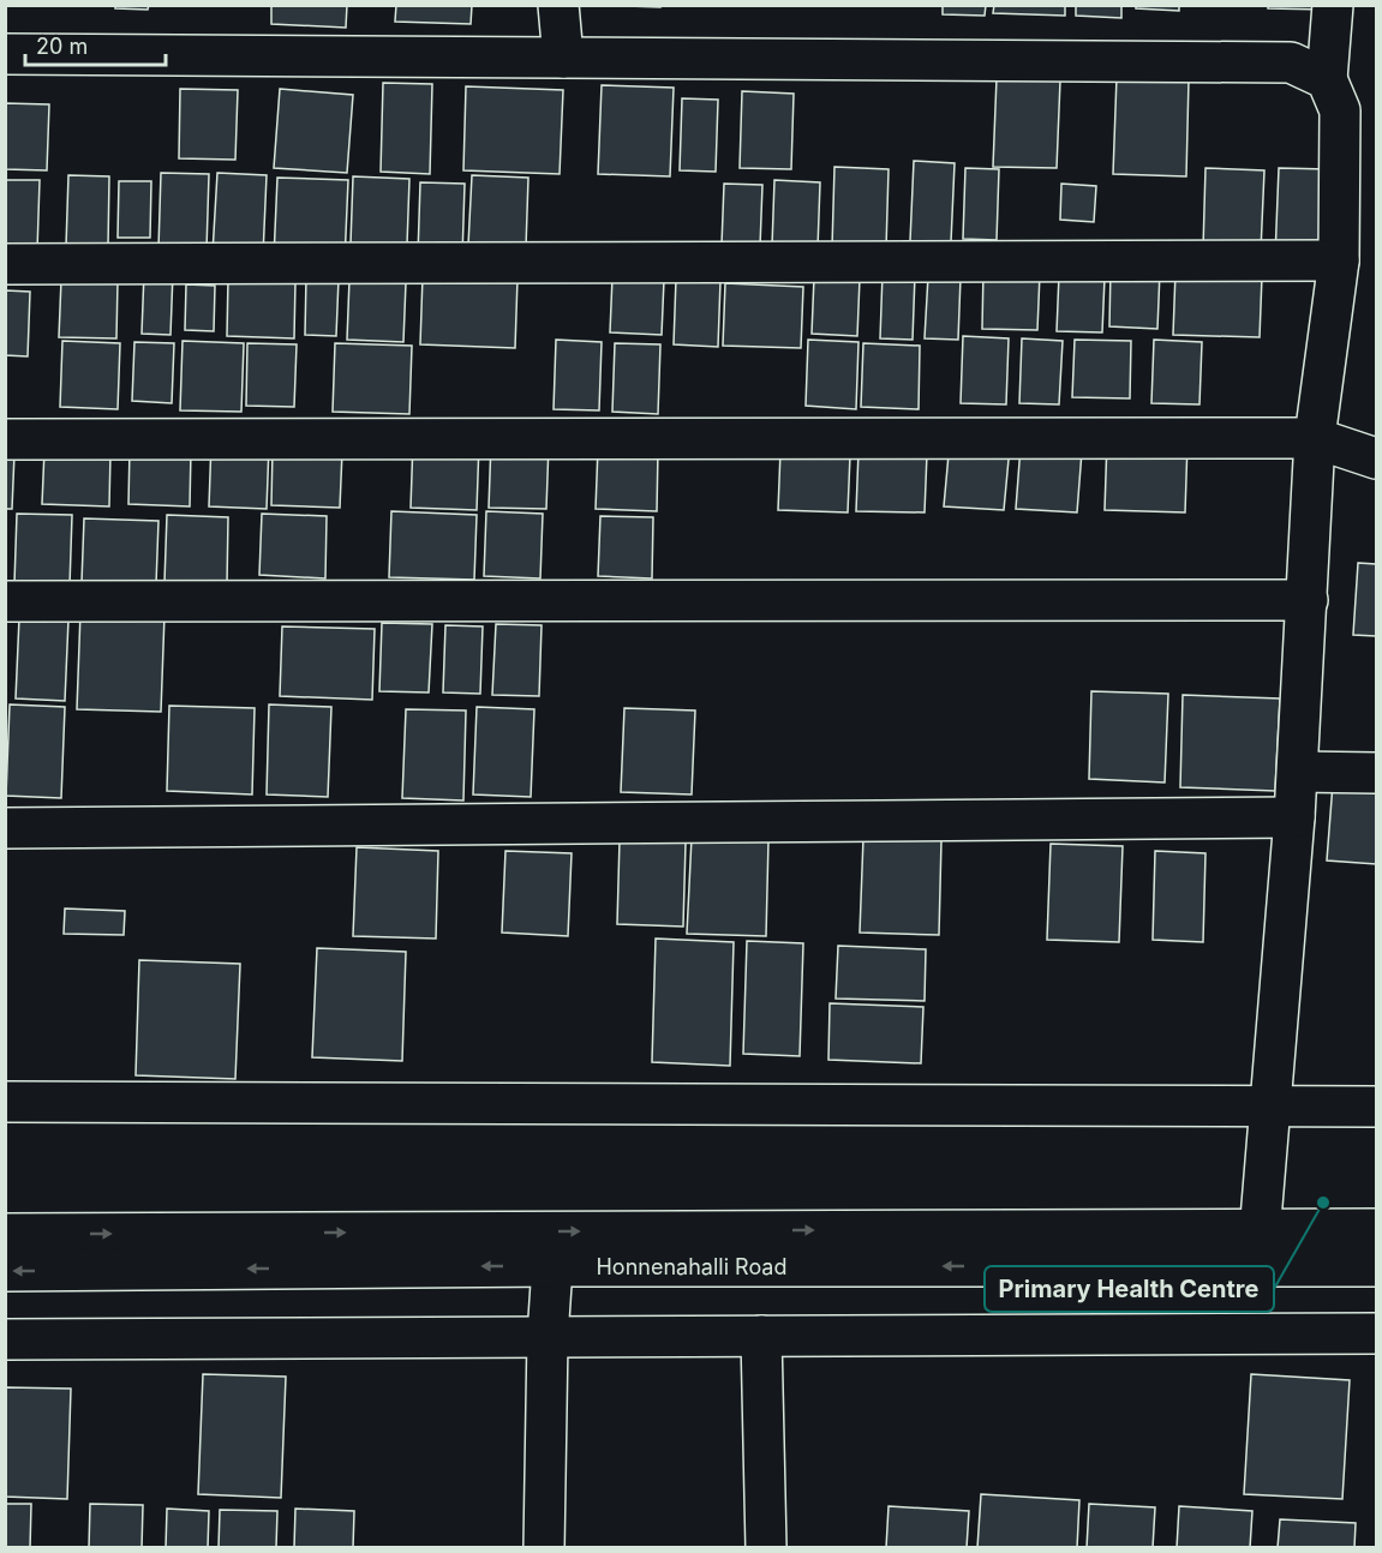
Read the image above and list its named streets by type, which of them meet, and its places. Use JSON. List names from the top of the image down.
{
  "streets": {
    "street": ["Honnenahalli Road"]
  },
  "places": ["Primary Health Centre"],
  "scale_bar": "20 m"
}
